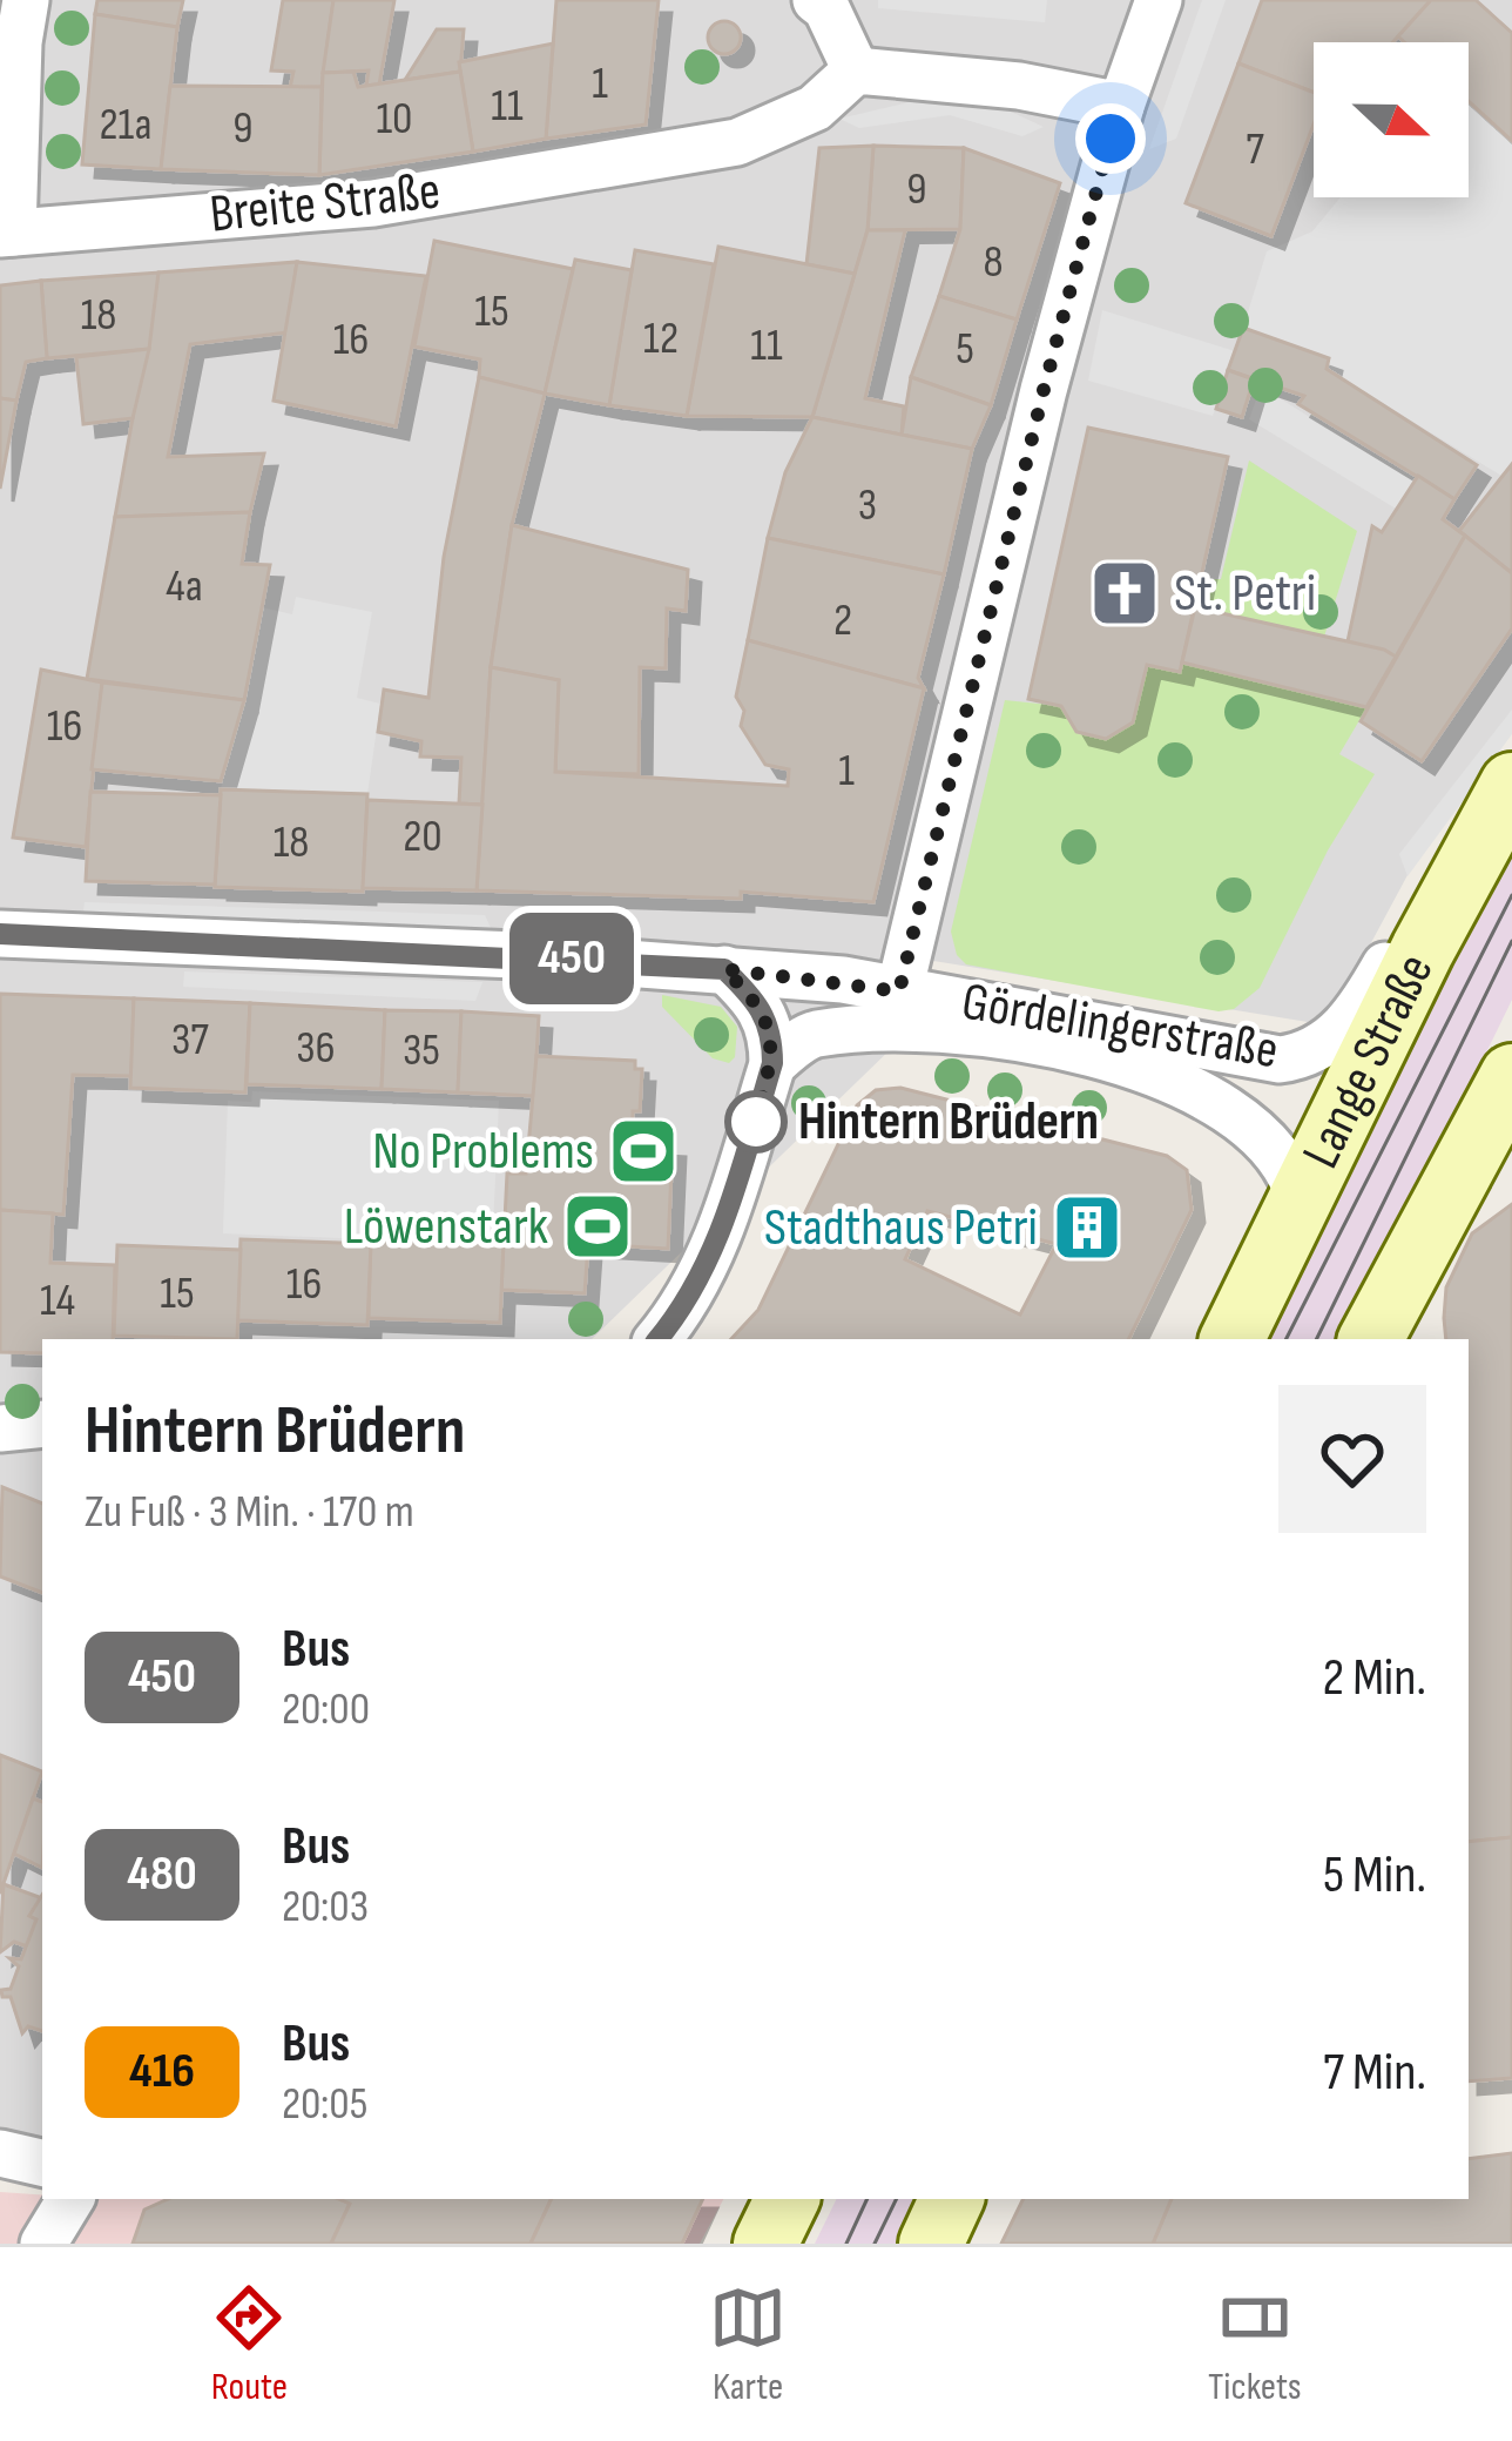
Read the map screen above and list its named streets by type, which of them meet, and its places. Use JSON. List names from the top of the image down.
{
  "streets": {
    "main road": ["Lange Straße"],
    "street": ["Breite Straße", "Gördelingerstraße"]
  },
  "crossings": [
    ["Gördelingerstraße", "Lange Straße"]
  ],
  "places": {
    "church": ["St. Petri"],
    "other": ["Hintern Brüdern"],
    "sports": ["No Problems", "Löwenstark"],
    "building": ["Stadthaus Petri"]
  },
  "lines": ["bus line 450"],
  "house_numbers": [
    "1",
    "11",
    "10",
    "21a",
    "9",
    "7",
    "9",
    "8",
    "15",
    "18",
    "12",
    "16",
    "11",
    "5",
    "3",
    "4a",
    "2",
    "16",
    "1",
    "20",
    "18",
    "37",
    "36",
    "35",
    "16",
    "15",
    "14"
  ],
  "north": "right",
  "page": {
    "on_map": "450",
    "heading": ["Hintern Brüdern", "Zu Fuß · 3 Min. · 170 m"],
    "list": [
      {
        "mark": "450",
        "name": "Bus",
        "note": "20:00",
        "value": "2 Min."
      },
      {
        "mark": "480",
        "name": "Bus",
        "note": "20:03",
        "value": "5 Min."
      },
      {
        "mark": "416",
        "name": "Bus",
        "note": "20:05",
        "value": "7 Min."
      }
    ],
    "tabs": ["Route", "Karte", "Tickets"]
  }
}
